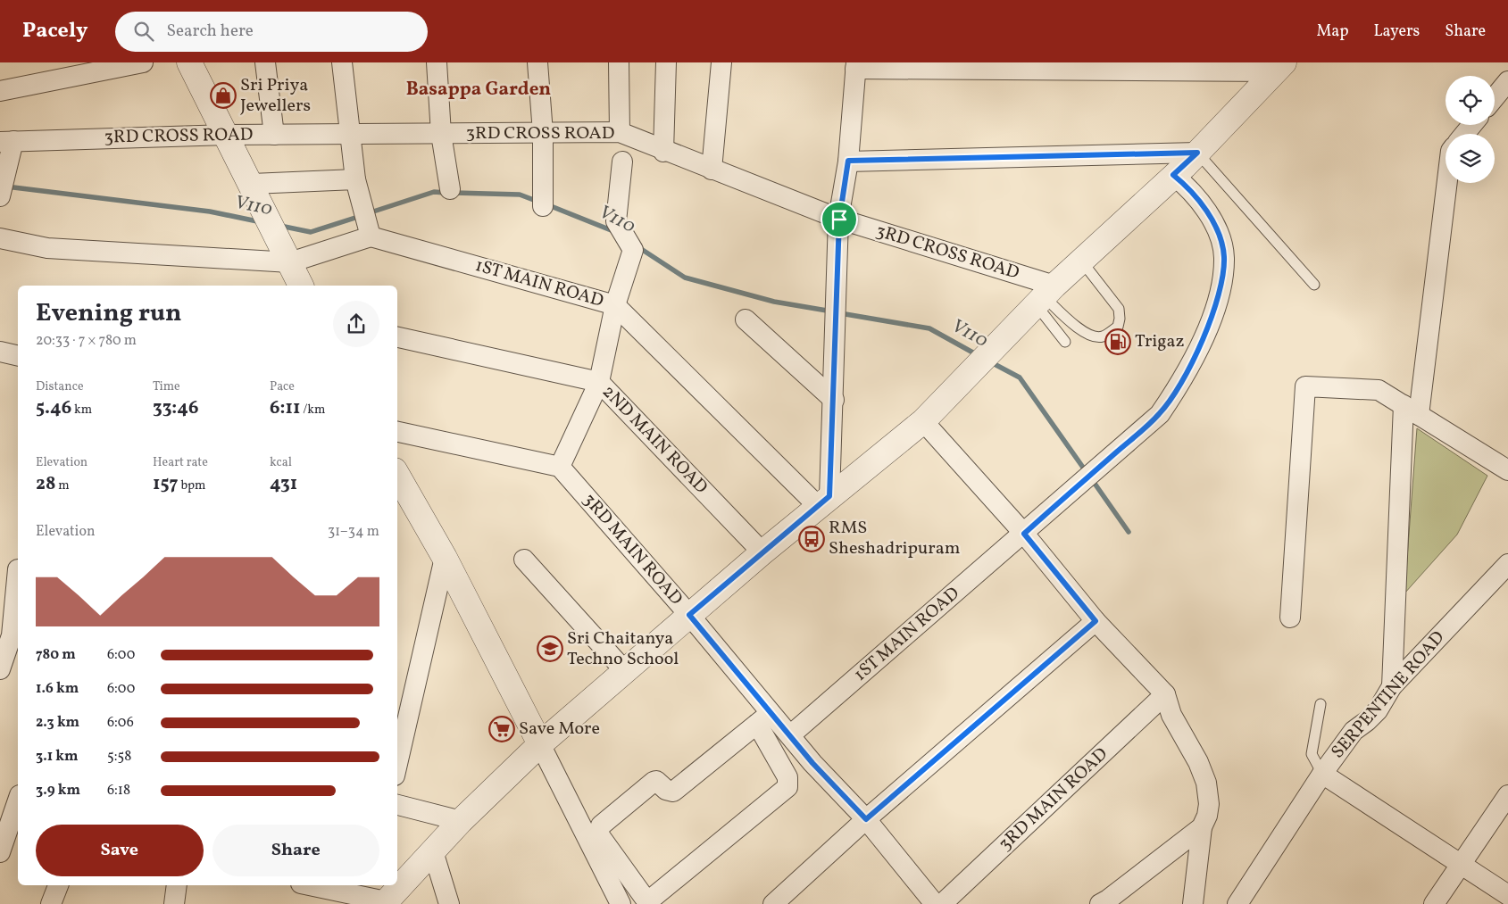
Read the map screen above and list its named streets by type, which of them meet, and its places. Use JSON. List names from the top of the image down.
{
  "streets": {
    "street": [
      "3RD CROSS ROAD",
      "1ST MAIN ROAD",
      "2ND MAIN ROAD",
      "3RD MAIN ROAD",
      "SERPENTINE ROAD"
    ]
  },
  "crossings": [
    ["1ST MAIN ROAD", "3RD MAIN ROAD"]
  ],
  "districts": ["Basappa Garden"],
  "water": ["V110"],
  "places": {
    "shop": ["Sri Priya Jewellers"],
    "fuel station": ["Trigaz"],
    "bus stop": ["RMS Sheshadripuram"],
    "school or university": ["Sri Chaitanya Techno School"],
    "supermarket": ["Save More"]
  },
  "page": {
    "header": "Pacely",
    "search": "Search here",
    "nav": ["Map", "Layers", "Share"],
    "heading": ["Evening run", "20:33 · 7 × 780 m"],
    "stats": [
      ["Distance", "5.46 km"],
      ["Time", "33:46"],
      ["Pace", "6:11 /km"],
      ["Elevation", "28 m"],
      ["Heart rate", "157 bpm"],
      ["kcal", "431"]
    ],
    "chart": ["Elevation", "31–34 m"],
    "list": [
      {
        "name": "780 m",
        "note": "6:00"
      },
      {
        "name": "1.6 km",
        "note": "6:00"
      },
      {
        "name": "2.3 km",
        "note": "6:06"
      },
      {
        "name": "3.1 km",
        "note": "5:58"
      },
      {
        "name": "3.9 km",
        "note": "6:18"
      }
    ],
    "buttons": ["Save", "Share"]
  }
}
